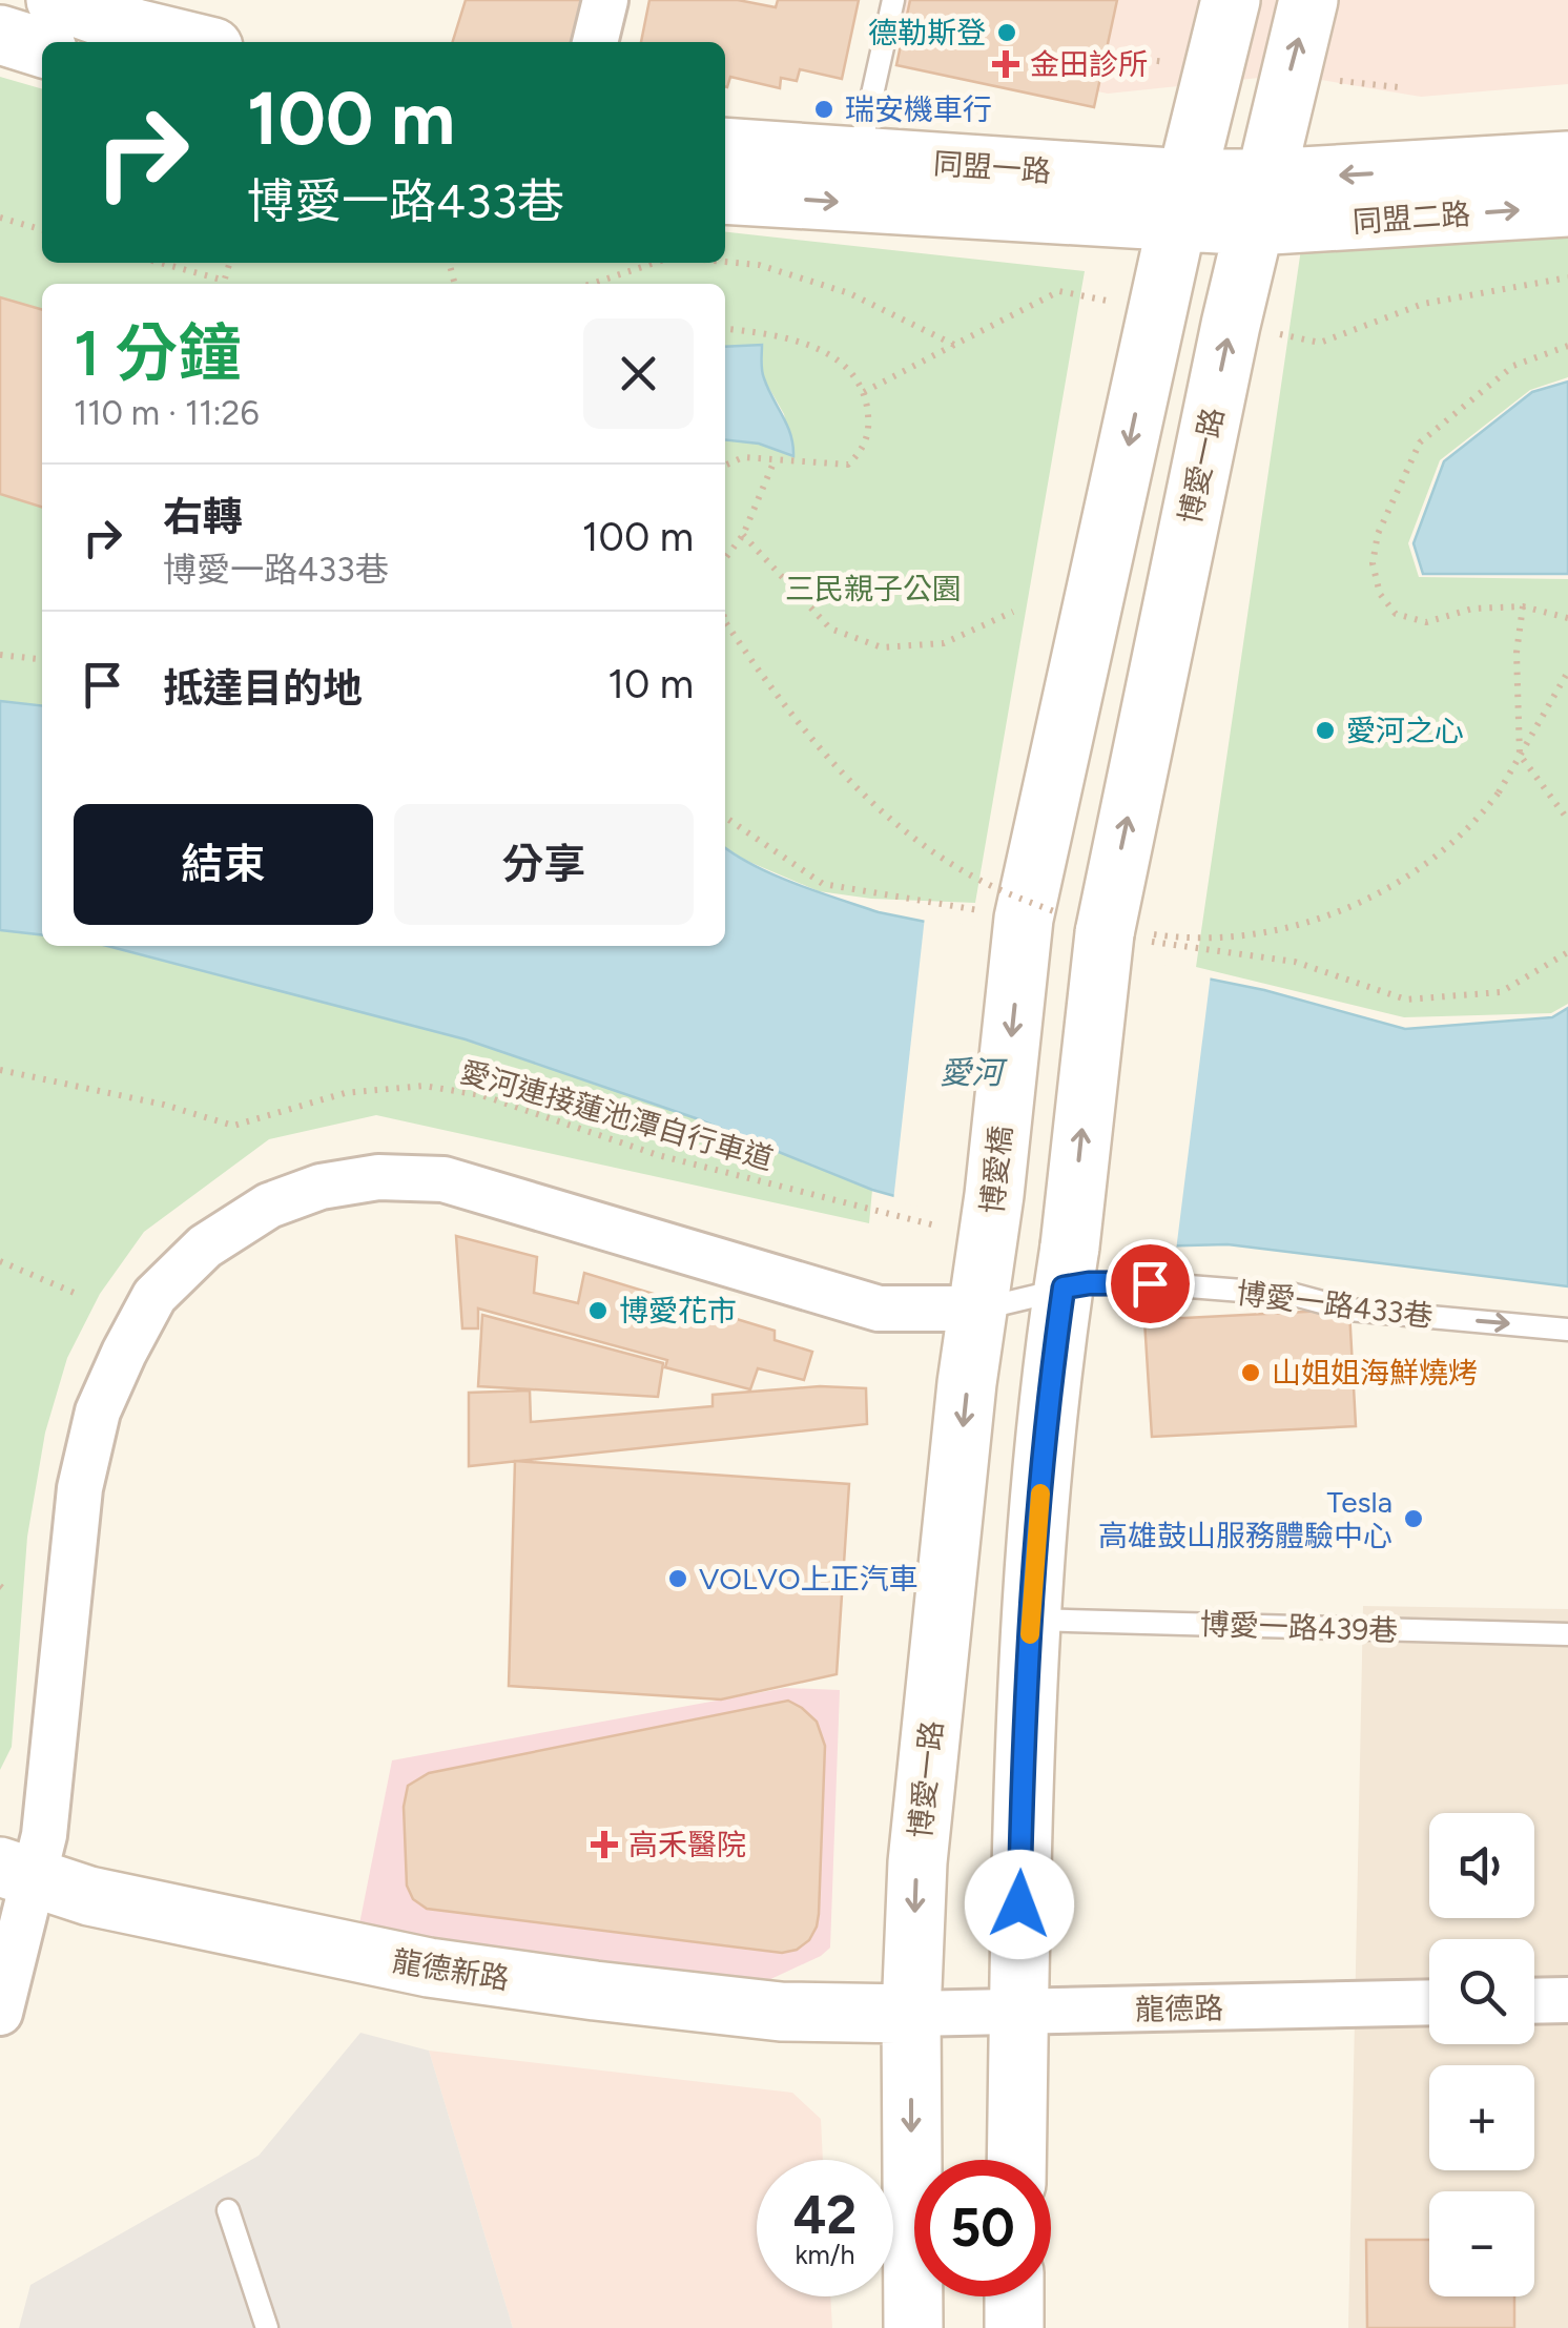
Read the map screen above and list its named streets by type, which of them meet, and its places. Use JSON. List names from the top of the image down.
{
  "streets": {
    "main road": [
      "同盟一路",
      "同盟二路",
      "博愛一路",
      "博愛橋",
      "龍德新路"
    ],
    "street": ["龍德路"],
    "lane": ["博愛一路433巷", "博愛一路439巷"],
    "path": ["愛河連接蓮池潭自行車道"]
  },
  "crossings": [
    ["同盟一路", "同盟二路"],
    ["同盟一路", "博愛一路"],
    ["同盟二路", "博愛一路"],
    ["博愛一路", "博愛橋"],
    ["博愛一路", "博愛一路433巷"],
    ["博愛一路", "龍德新路"],
    ["博愛一路", "龍德路"],
    ["龍德新路", "龍德路"]
  ],
  "one_way": ["博愛一路433巷"],
  "water": ["愛河"],
  "parks": ["三民親子公園"],
  "places": {
    "other": [
      "德勒斯登",
      "瑞安機車行",
      "愛河之心",
      "博愛花市",
      "山姐姐海鮮燒烤",
      "Tesla 高雄鼓山服務體驗中心",
      "VOLVO上正汽車"
    ],
    "health": ["金田診所", "高禾醫院"]
  },
  "page": {
    "turn": ["100 m", "博愛一路433巷"],
    "heading": ["1 分鐘", "110 m · 11:26"],
    "list": [
      {
        "name": "右轉",
        "note": "博愛一路433巷",
        "value": "100 m"
      },
      {
        "name": "抵達目的地",
        "value": "10 m"
      }
    ],
    "buttons": ["結束", "分享"],
    "map_buttons": ["+", "−"],
    "speed": "42 km/h",
    "limit": "50"
  }
}
